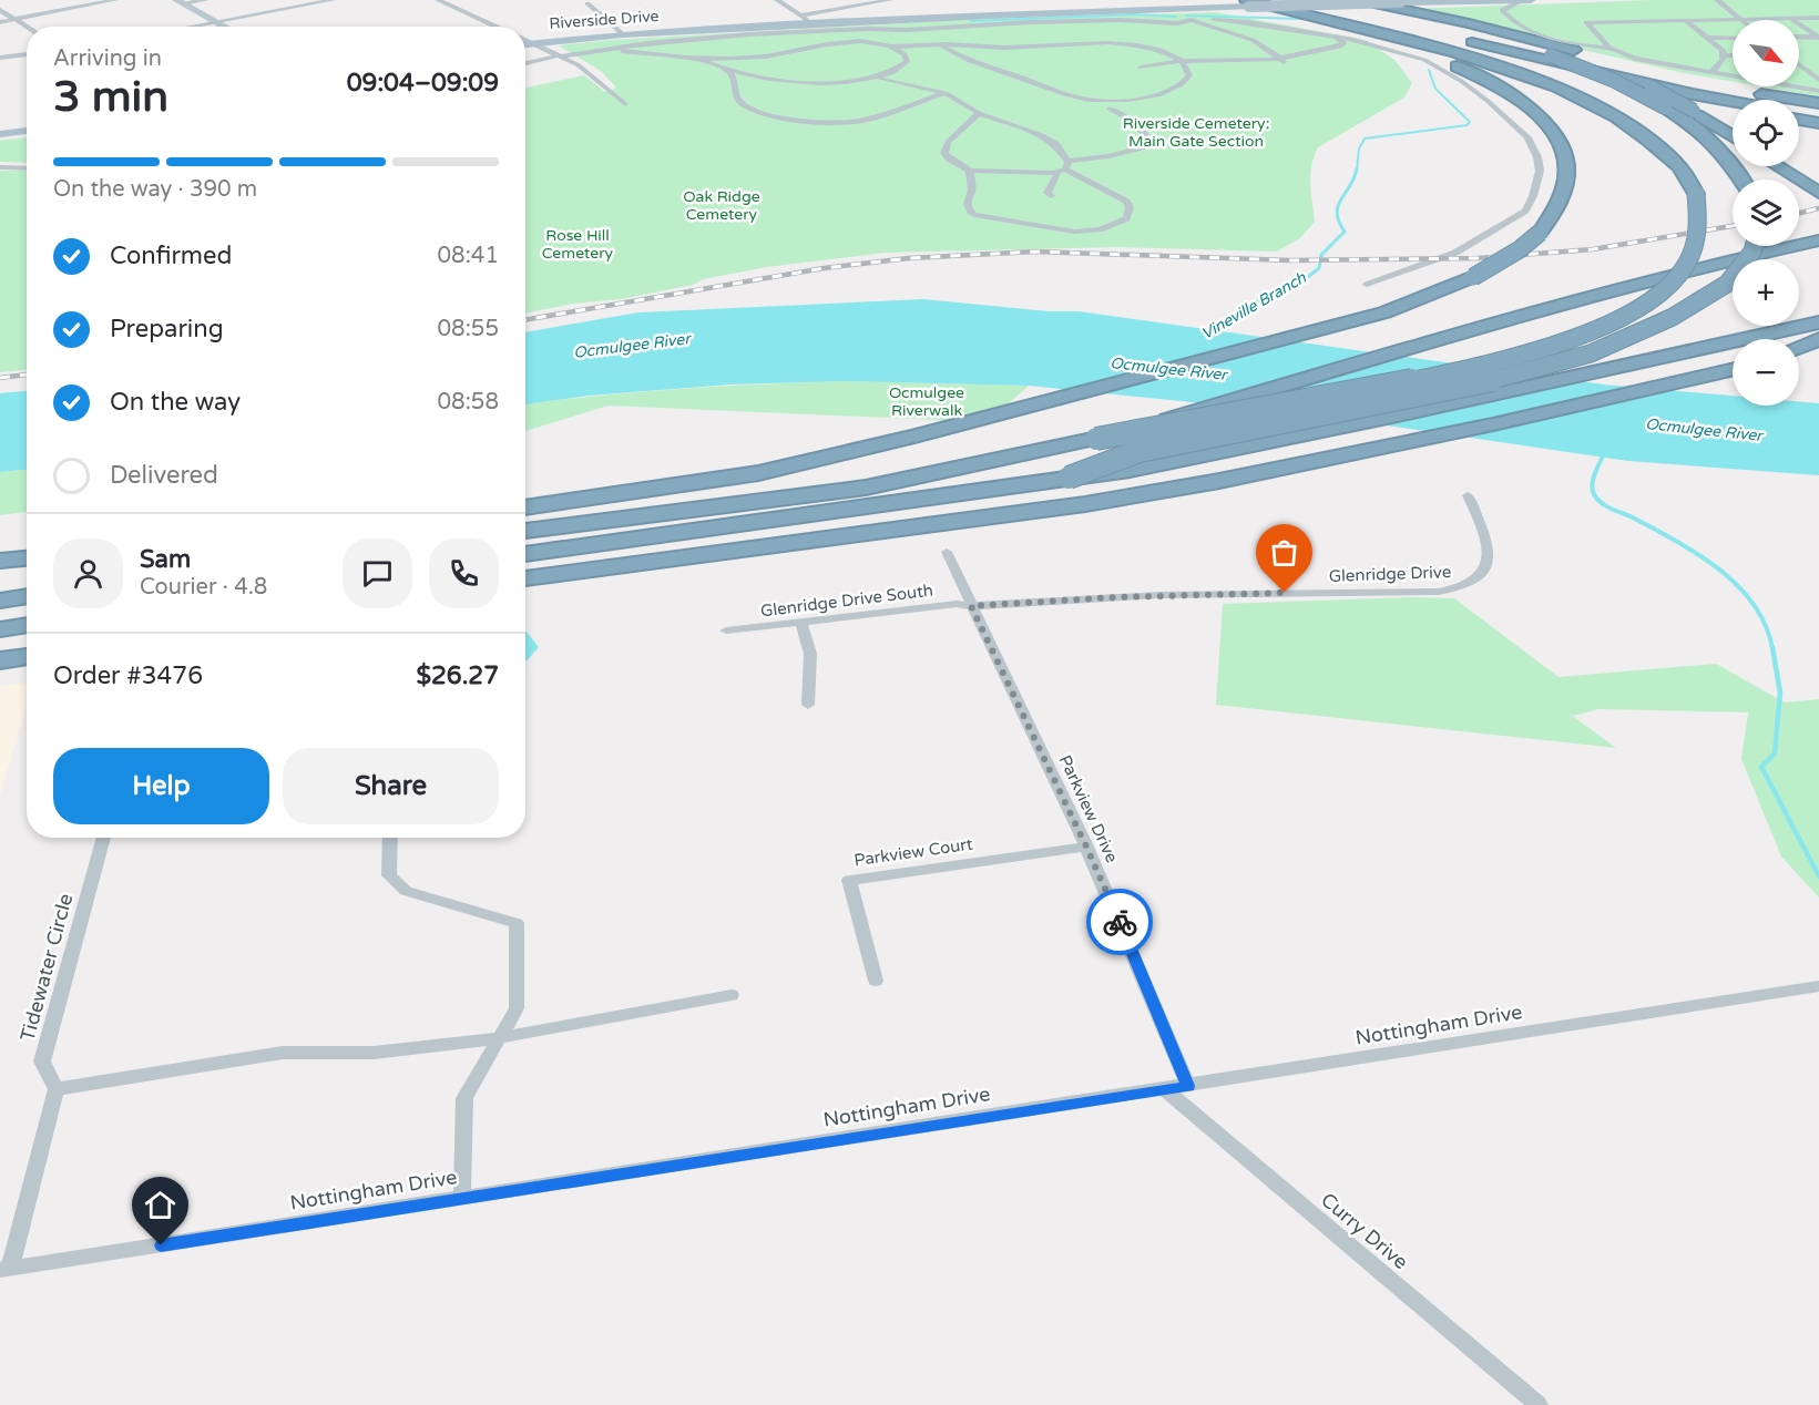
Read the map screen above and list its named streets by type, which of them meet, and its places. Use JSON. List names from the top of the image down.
{
  "streets": {
    "main road": ["Riverside Drive"],
    "street": [
      "Glenridge Drive",
      "Glenridge Drive South",
      "Parkview Drive",
      "Parkview Court",
      "Tidewater Circle",
      "Nottingham Drive",
      "Curry Drive"
    ]
  },
  "crossings": [
    ["Glenridge Drive", "Glenridge Drive South"],
    ["Glenridge Drive", "Parkview Drive"],
    ["Glenridge Drive South", "Parkview Drive"],
    ["Parkview Drive", "Parkview Court"],
    ["Parkview Drive", "Nottingham Drive"],
    ["Nottingham Drive", "Curry Drive"]
  ],
  "water": ["Vineville Branch", "Ocmulgee River"],
  "parks": [
    "Riverside Cemetery: Main Gate Section",
    "Oak Ridge Cemetery",
    "Rose Hill Cemetery",
    "Ocmulgee Riverwalk"
  ],
  "north": "bottom right",
  "page": {
    "map_buttons": ["+", "−"],
    "heading": ["3 min", "Arriving in", "09:04–09:09"],
    "panel": [
      "Sam",
      "Courier · 4.8",
      "Order #3476",
      "$26.27"
    ],
    "bar": "On the way · 390 m",
    "list": [
      ["Confirmed", "08:41"],
      ["Preparing", "08:55"],
      ["On the way", "08:58"],
      "Delivered"
    ],
    "buttons": ["Help", "Share"]
  }
}
